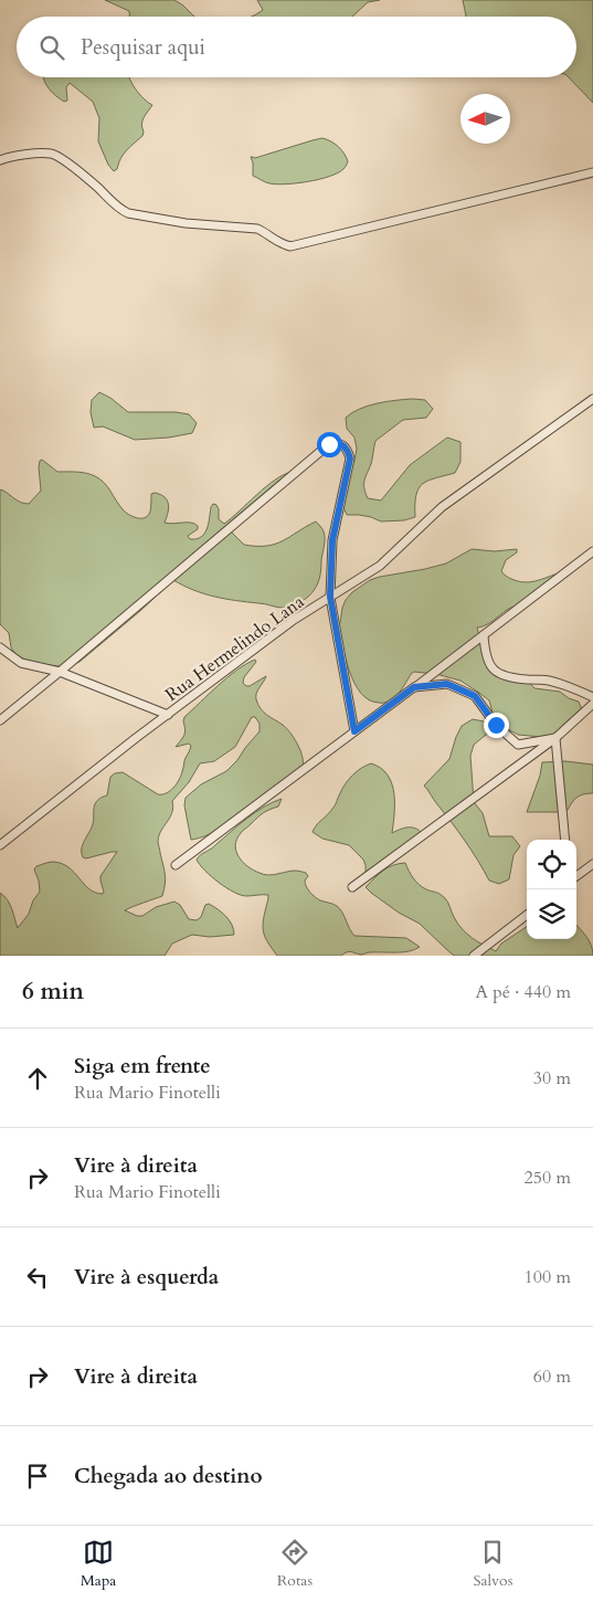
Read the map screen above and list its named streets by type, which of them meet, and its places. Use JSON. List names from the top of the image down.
{
  "streets": {
    "street": ["Rua Hermelindo Lana"]
  },
  "north": "left",
  "page": {
    "search": "Pesquisar aqui",
    "heading": ["6 min", "A pé · 440 m"],
    "list": [
      ["Siga em frente", "Rua Mario Finotelli", "30 m"],
      ["Vire à direita", "Rua Mario Finotelli", "250 m"],
      ["Vire à esquerda", "100 m"],
      ["Vire à direita", "60 m"],
      "Chegada ao destino"
    ],
    "nav": ["Mapa", "Rotas", "Salvos"]
  }
}
